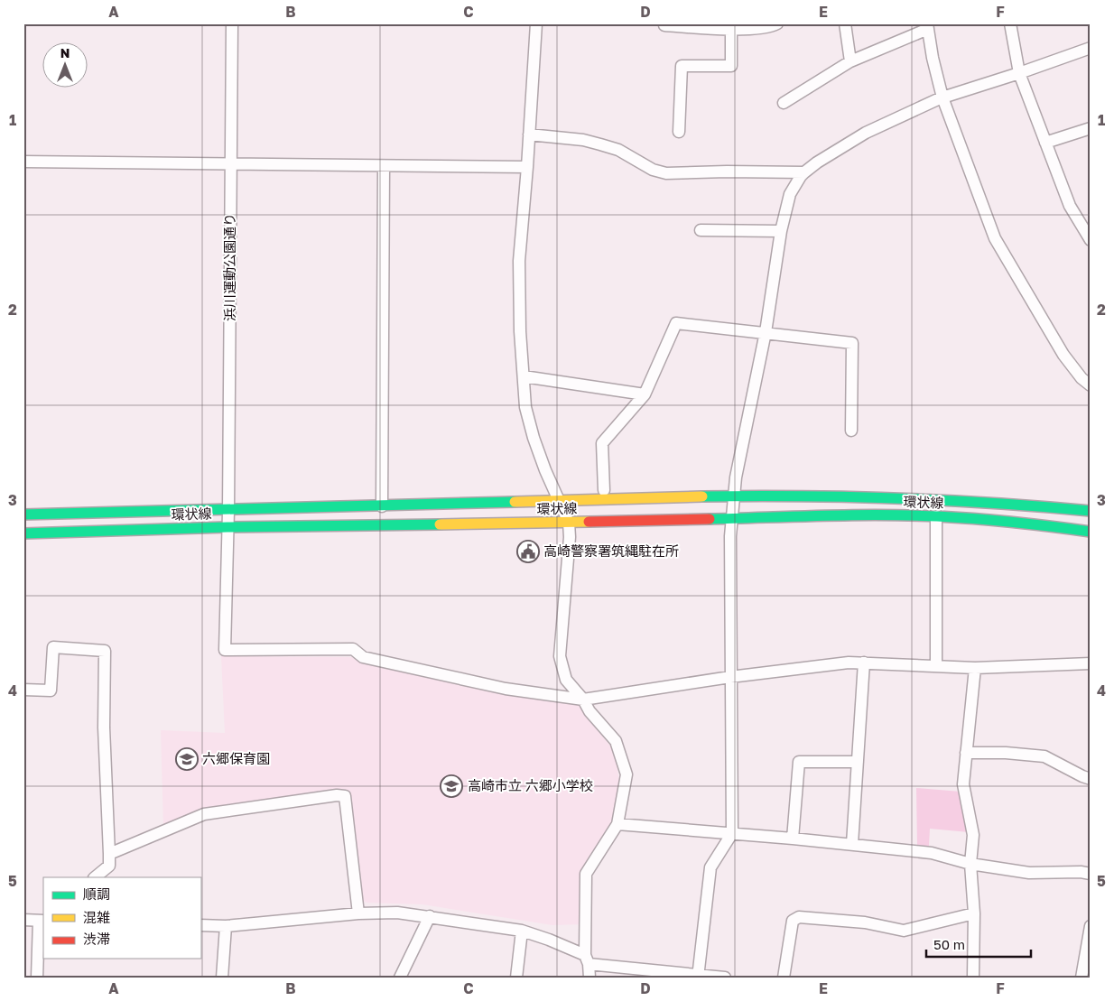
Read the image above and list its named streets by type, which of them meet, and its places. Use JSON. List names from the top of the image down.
{
  "streets": {
    "street": ["浜川運動公園通り", "環状線"]
  },
  "crossings": [
    ["浜川運動公園通り", "環状線"]
  ],
  "places": {
    "public building": ["高崎警察署筑縄駐在所"],
    "school or university": ["六郷保育園", "高崎市立 六郷小学校"]
  },
  "legend": ["順調", "混雑", "渋滞"],
  "scale_bar": "50 m",
  "north": "top",
  "grid": {
    "columns": [
      "A",
      "B",
      "C",
      "D",
      "E",
      "F"
    ],
    "rows": [
      "1",
      "2",
      "3",
      "4",
      "5"
    ]
  }
}
